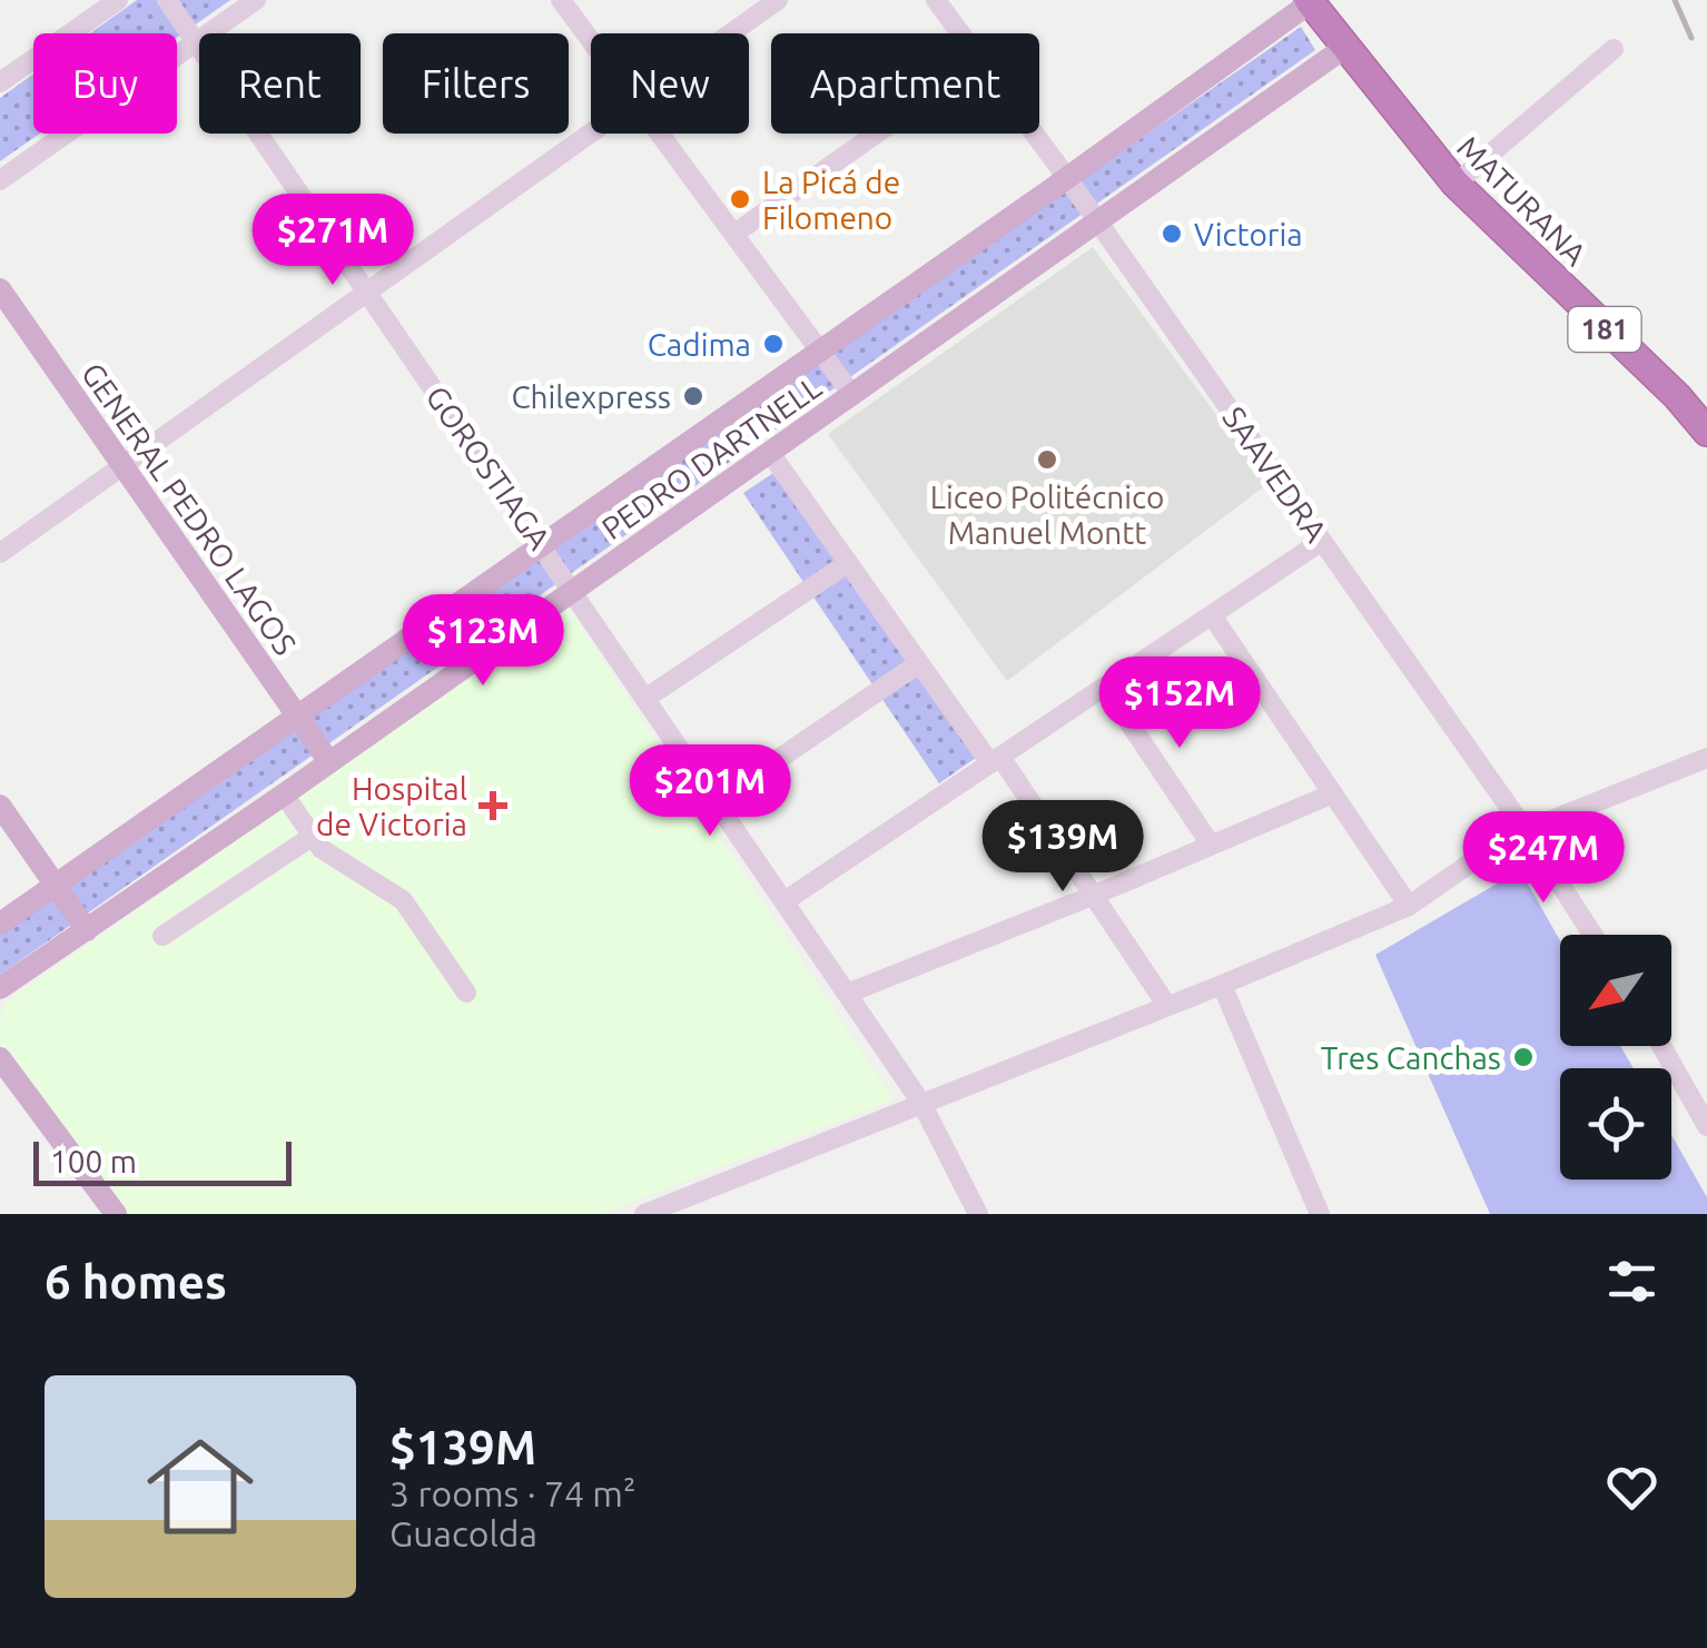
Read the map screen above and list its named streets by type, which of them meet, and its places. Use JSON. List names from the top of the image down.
{
  "streets": {
    "highway": ["MATURANA", "181"],
    "main road": ["PEDRO DARTNELL", "GENERAL PEDRO LAGOS"],
    "street": ["GOROSTIAGA", "SAAVEDRA"]
  },
  "crossings": [
    ["MATURANA", "PEDRO DARTNELL"],
    ["PEDRO DARTNELL", "GOROSTIAGA"],
    ["PEDRO DARTNELL", "SAAVEDRA"],
    ["PEDRO DARTNELL", "GENERAL PEDRO LAGOS"]
  ],
  "places": {
    "other": [
      "La Picá de Filomeno",
      "Victoria",
      "Cadima",
      "Chilexpress",
      "Liceo Politécnico Manuel Montt",
      "Tres Canchas"
    ],
    "health": ["Hospital de Victoria"]
  },
  "scale_bar": "100 m",
  "north": "bottom left",
  "page": {
    "chip": [
      "Buy",
      "Rent",
      "Filters",
      "New",
      "Apartment"
    ],
    "price": [
      "$271M",
      "$123M",
      "$152M",
      "$201M",
      "$139M",
      "$247M"
    ],
    "scale": "100 m",
    "heading": "6 homes",
    "list": [
      {
        "name": "$139M",
        "note": "3 rooms · 74 m² · Guacolda"
      }
    ]
  }
}
